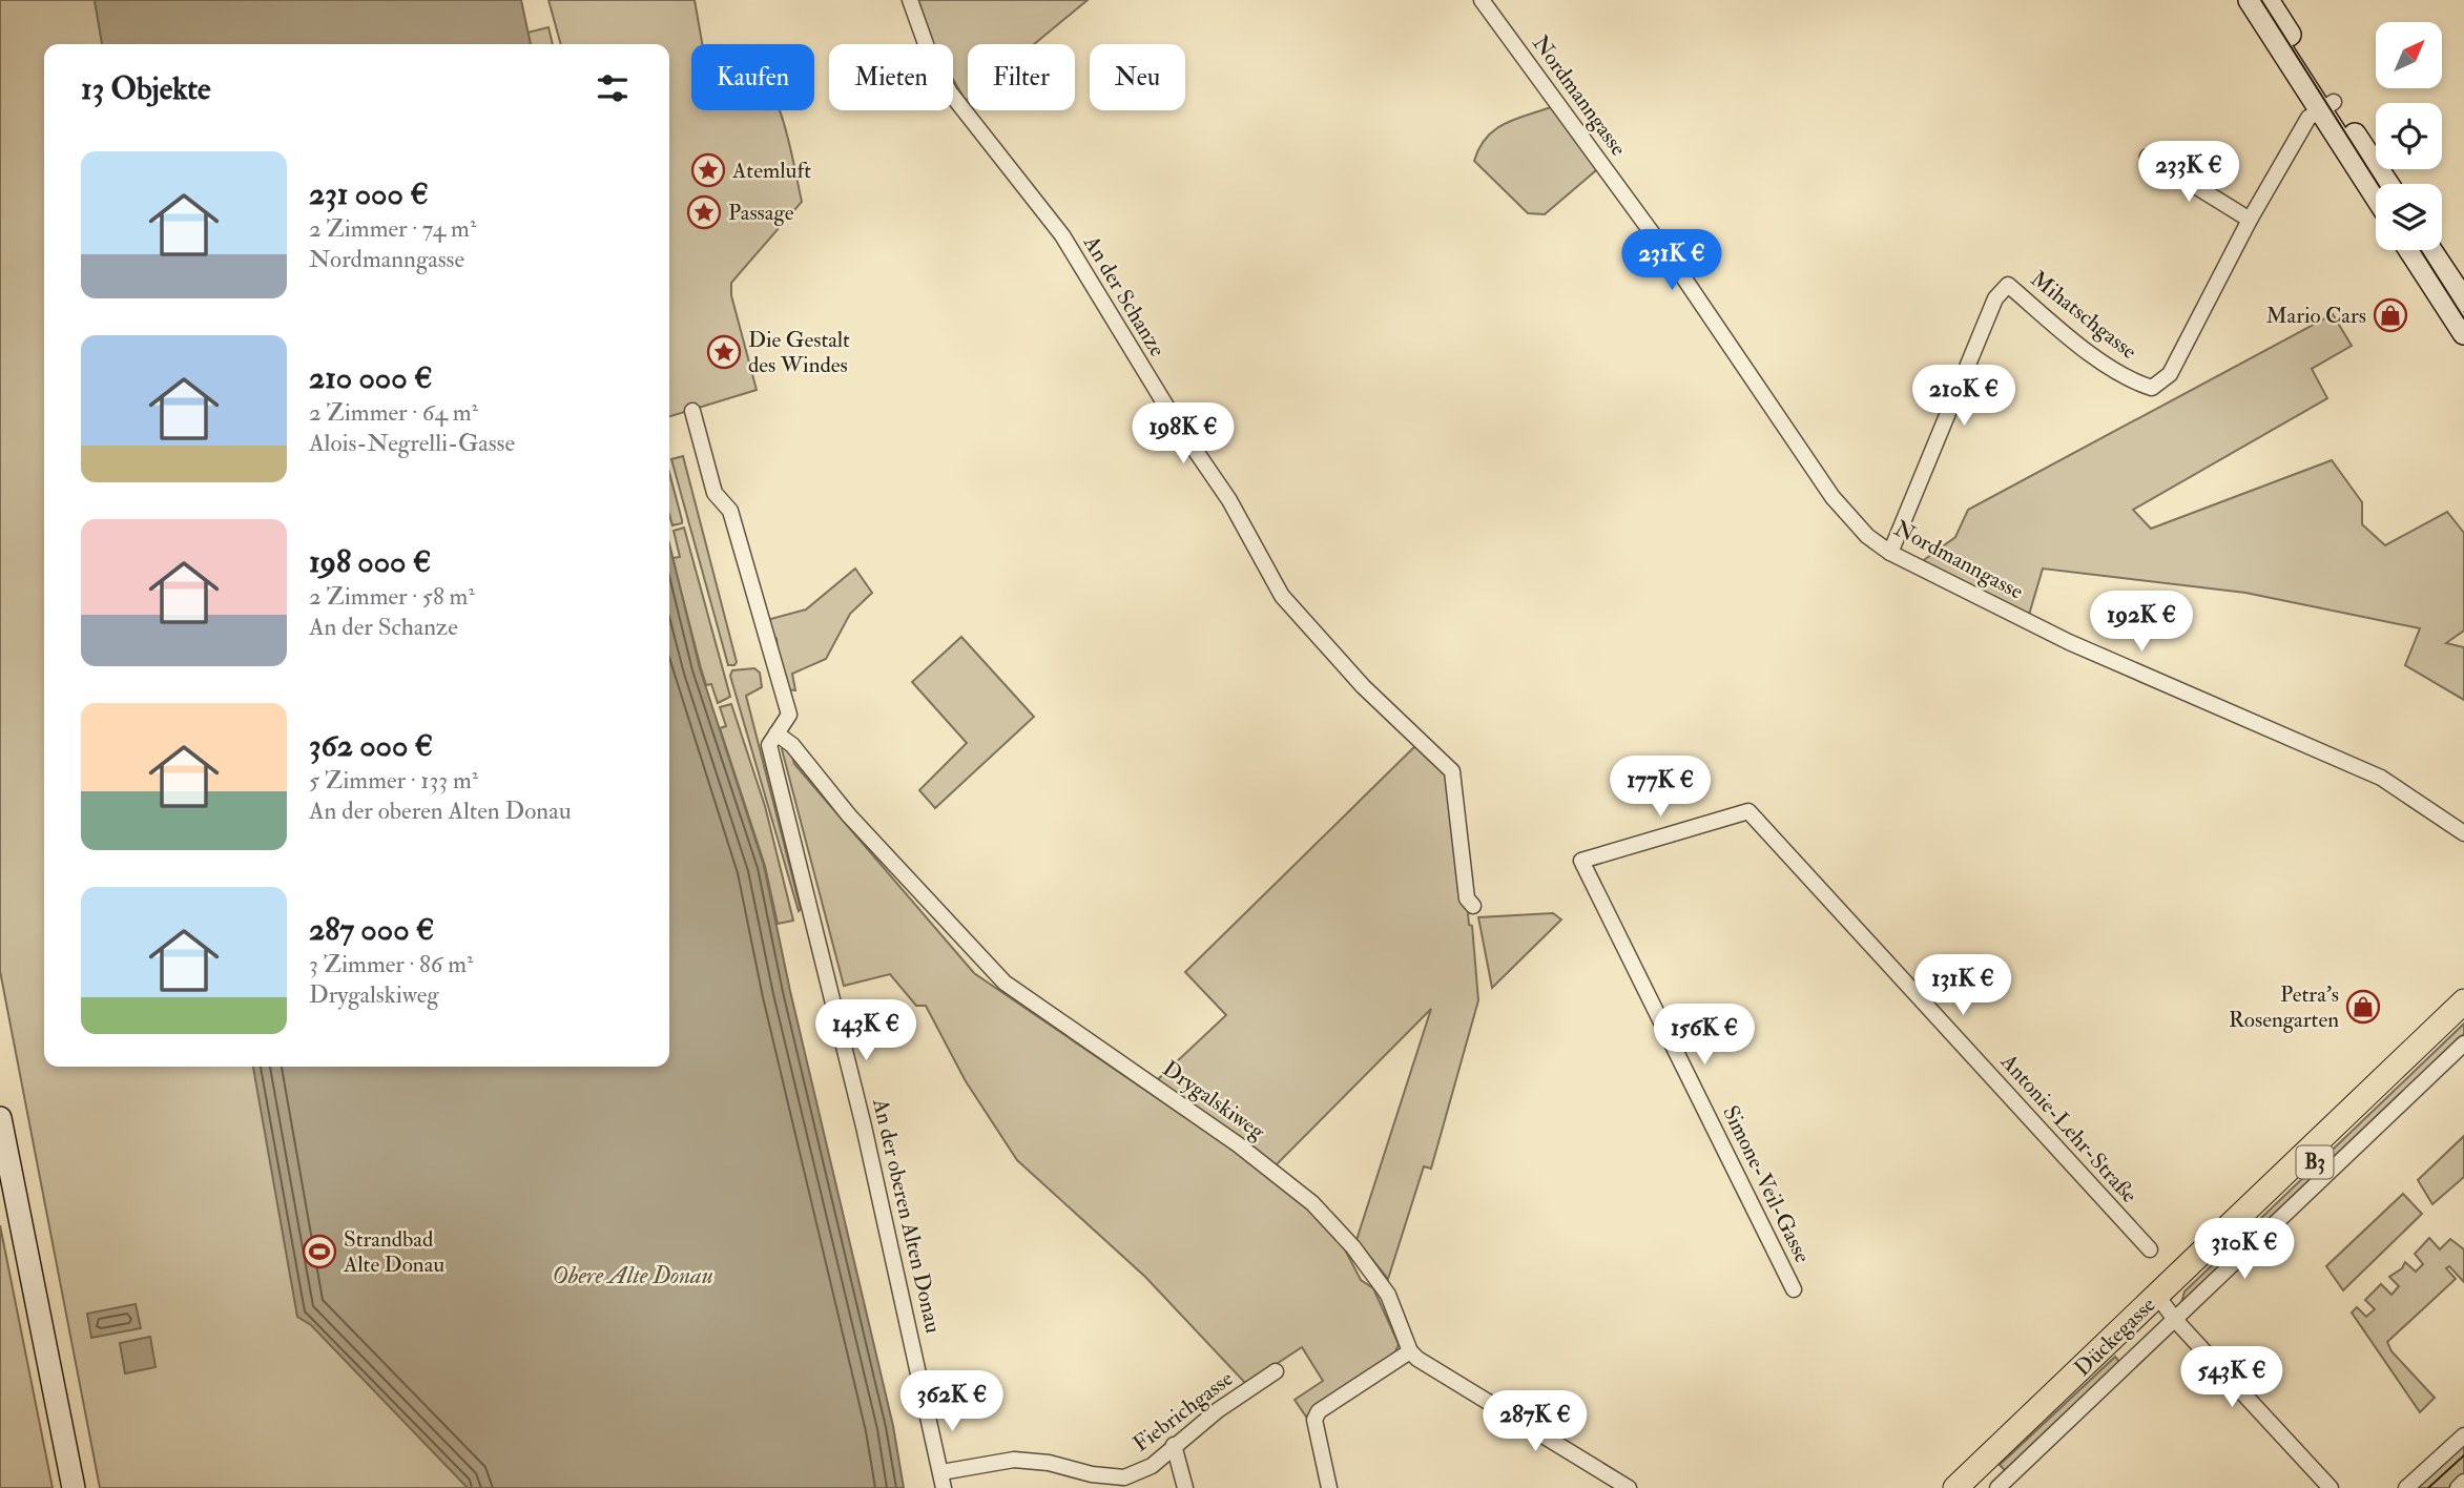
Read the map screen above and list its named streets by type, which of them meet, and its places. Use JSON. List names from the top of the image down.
{
  "streets": {
    "main road": ["B3", "Dückegasse"],
    "street": [
      "Nordmanngasse",
      "An der Schanze",
      "Mihatschgasse",
      "Drygalskiweg",
      "Antonie-Lehr-Straße",
      "Simone-Veil-Gasse",
      "An der oberen Alten Donau",
      "Fiebrichgasse"
    ]
  },
  "crossings": [
    ["Nordmanngasse", "Mihatschgasse"],
    ["Drygalskiweg", "An der oberen Alten Donau"],
    ["Antonie-Lehr-Straße", "Simone-Veil-Gasse"],
    ["An der oberen Alten Donau", "Fiebrichgasse"]
  ],
  "water": ["Obere Alte Donau"],
  "places": {
    "place": ["Atemluft", "Passage", "Die Gestalt des Windes"],
    "shop": ["Mario Cars", "Petra's Rosengarten"],
    "sports": ["Strandbad Alte Donau"]
  },
  "north": "top right",
  "page": {
    "chip": [
      "Kaufen",
      "Mieten",
      "Filter",
      "Neu"
    ],
    "heading": "13 Objekte",
    "list": [
      {
        "name": "231 000 €",
        "note": "2 Zimmer · 74 m² · Nordmanngasse"
      },
      {
        "name": "210 000 €",
        "note": "2 Zimmer · 64 m² · Alois-Negrelli-Gasse"
      },
      {
        "name": "198 000 €",
        "note": "2 Zimmer · 58 m² · An der Schanze"
      },
      {
        "name": "362 000 €",
        "note": "5 Zimmer · 133 m² · An der oberen Alten Donau"
      },
      {
        "name": "287 000 €",
        "note": "3 Zimmer · 86 m² · Drygalskiweg"
      }
    ],
    "price": [
      "233K €",
      "231K €",
      "210K €",
      "198K €",
      "192K €",
      "177K €",
      "131K €",
      "143K €",
      "156K €",
      "310K €",
      "543K €",
      "362K €",
      "287K €"
    ]
  }
}
